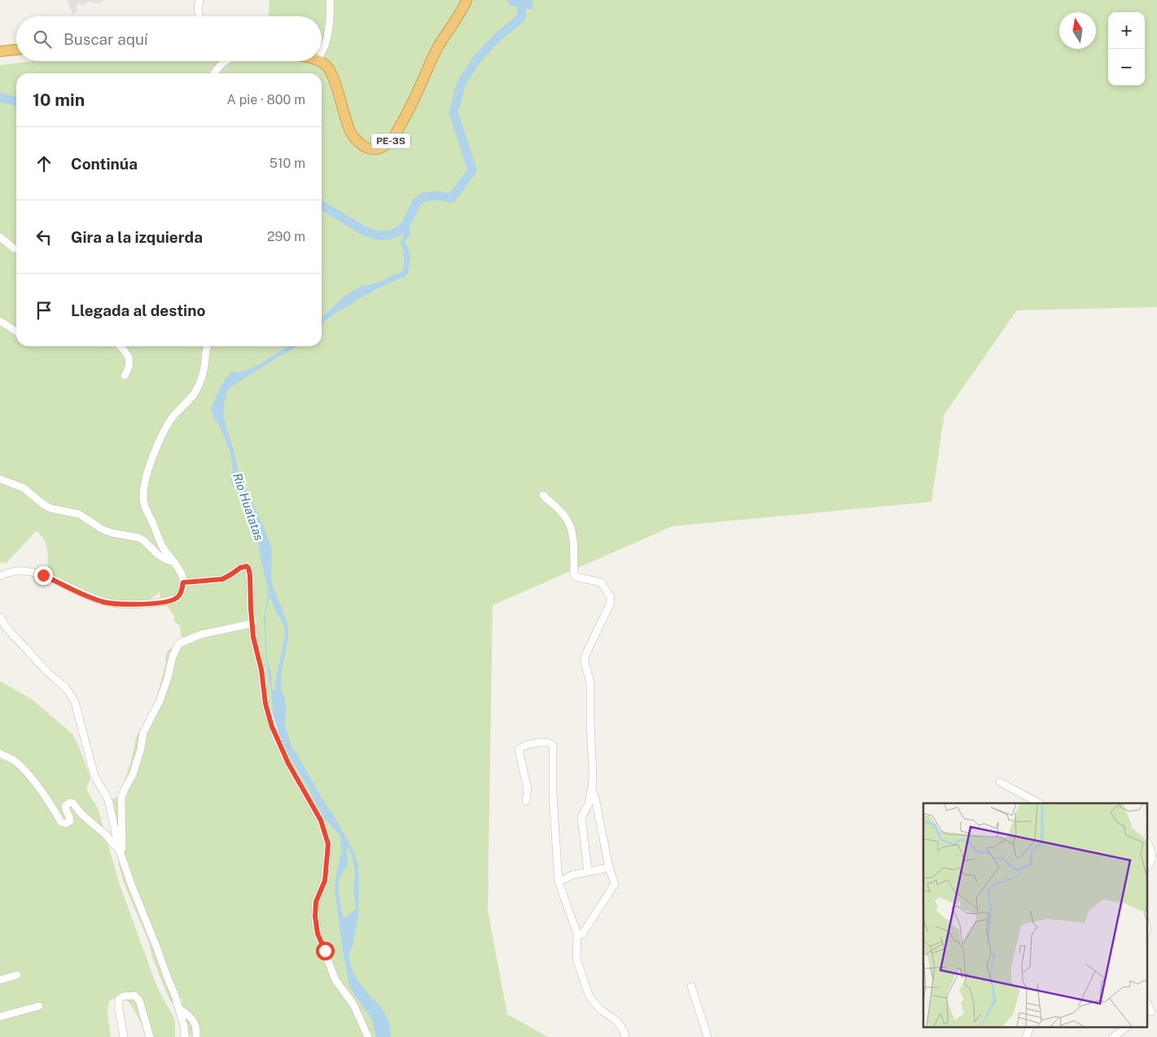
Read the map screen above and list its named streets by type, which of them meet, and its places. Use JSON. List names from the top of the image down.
{
  "streets": {
    "highway": ["PE-3S"]
  },
  "water": ["Rio Huatatas"],
  "north": "top",
  "page": {
    "map_buttons": ["+", "−"],
    "search": "Buscar aquí",
    "heading": ["10 min", "A pie · 800 m"],
    "list": [
      ["Continúa", "510 m"],
      ["Gira a la izquierda", "290 m"],
      "Llegada al destino"
    ]
  }
}
